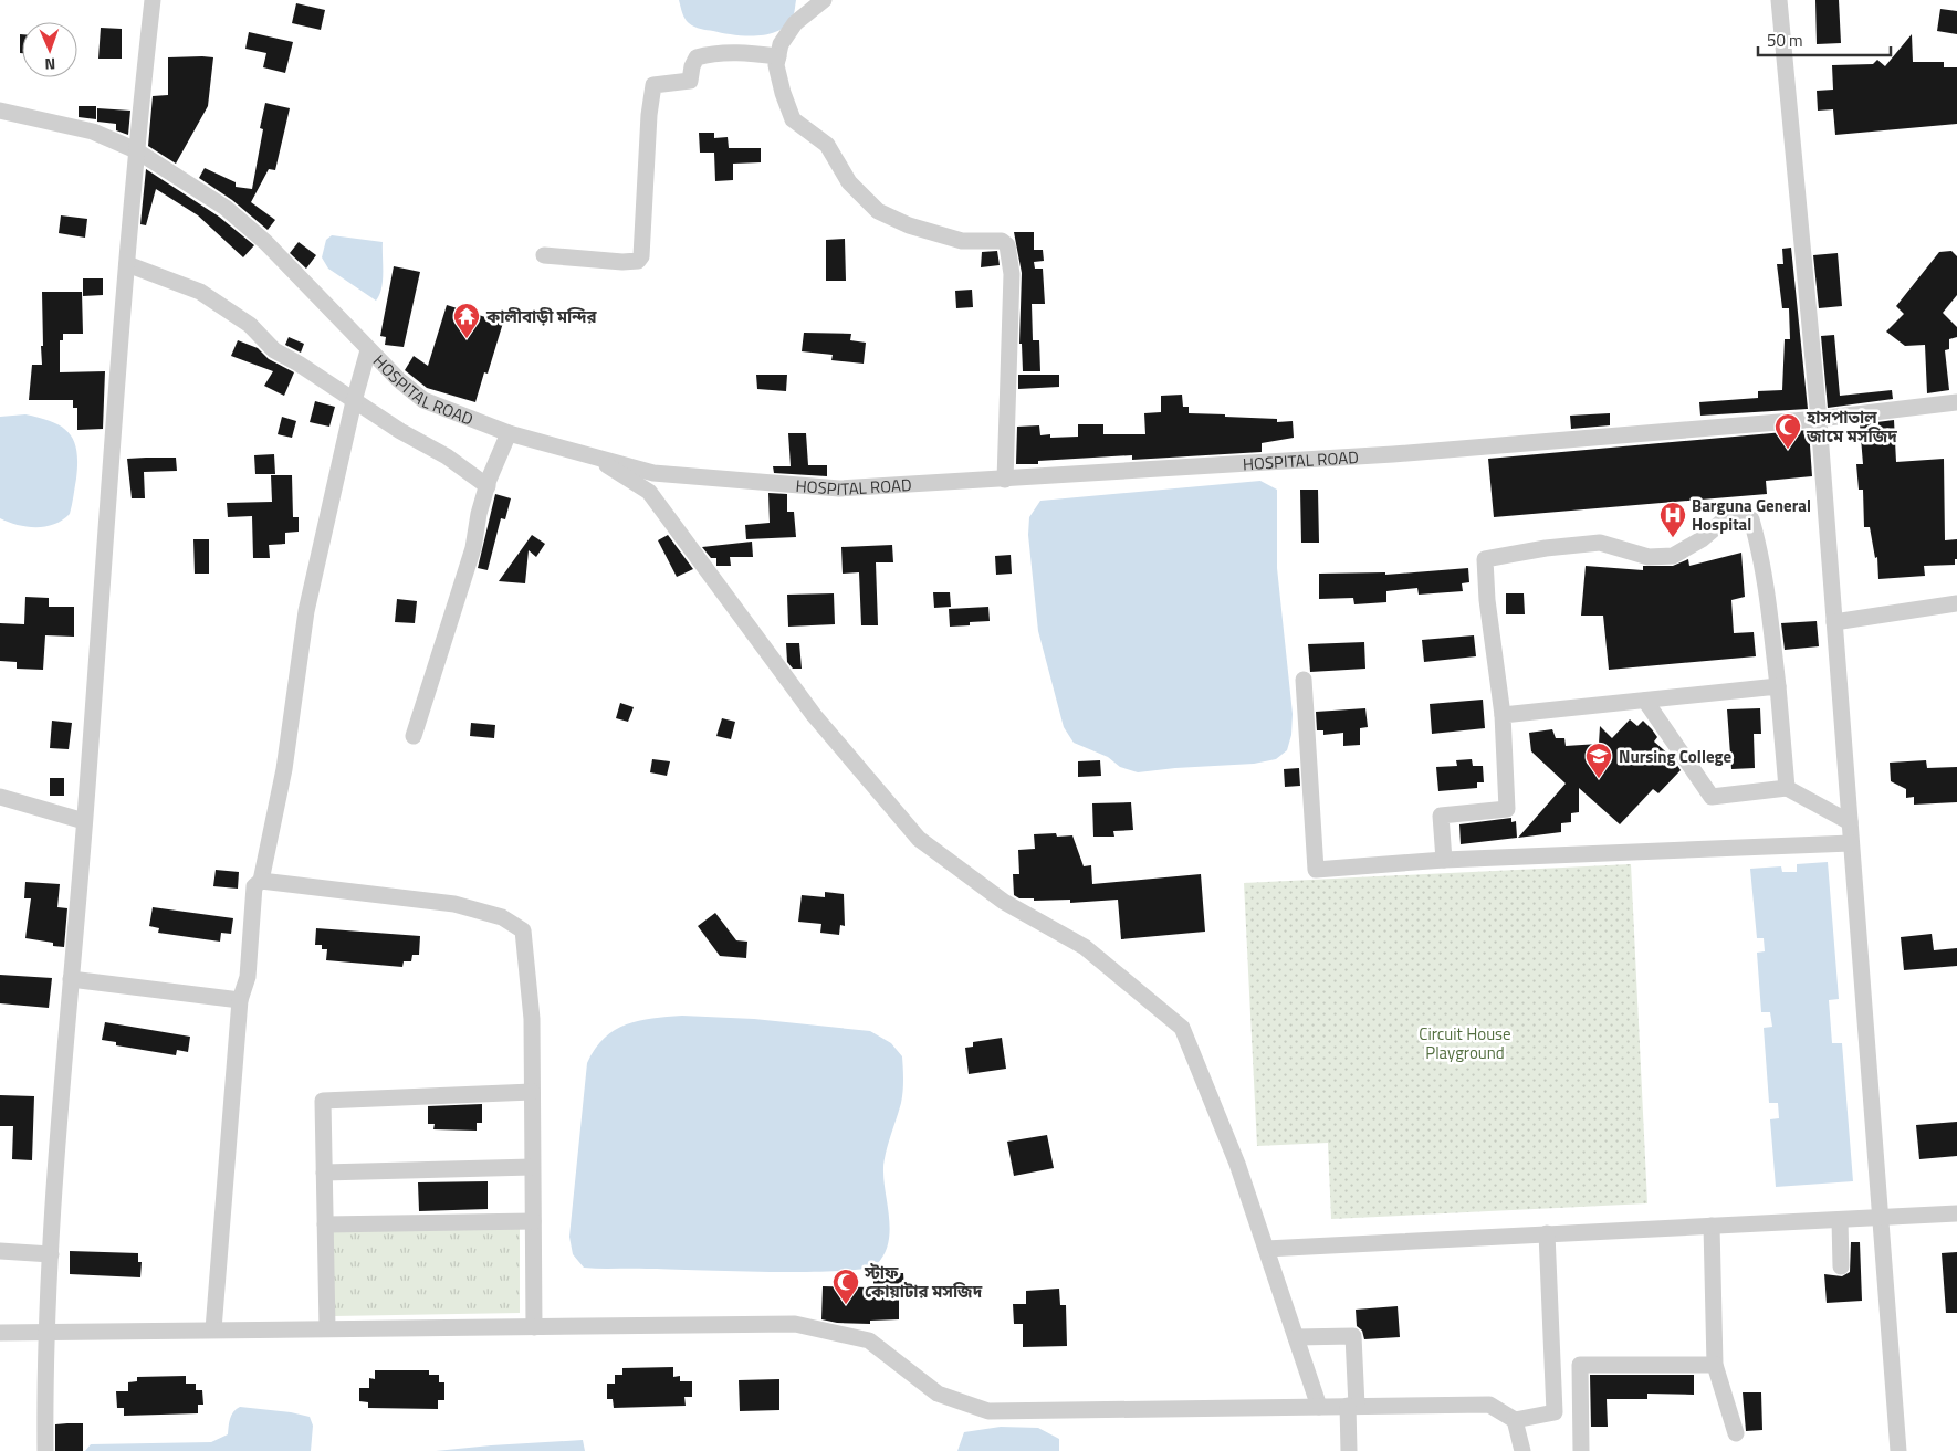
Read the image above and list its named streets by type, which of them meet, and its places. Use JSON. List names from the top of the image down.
{
  "streets": {
    "street": ["HOSPITAL ROAD"]
  },
  "parks": ["Circuit House Playground"],
  "places": {
    "temple": ["কালীবাড়ী মন্দির"],
    "mosque": ["হাসপাতাল জামে মসজিদ", "স্টাফ কোয়াটার মসজিদ"],
    "hospital": ["Barguna General Hospital"],
    "school or university": ["Nursing College"]
  },
  "scale_bar": "50 m",
  "north": "bottom"
}
